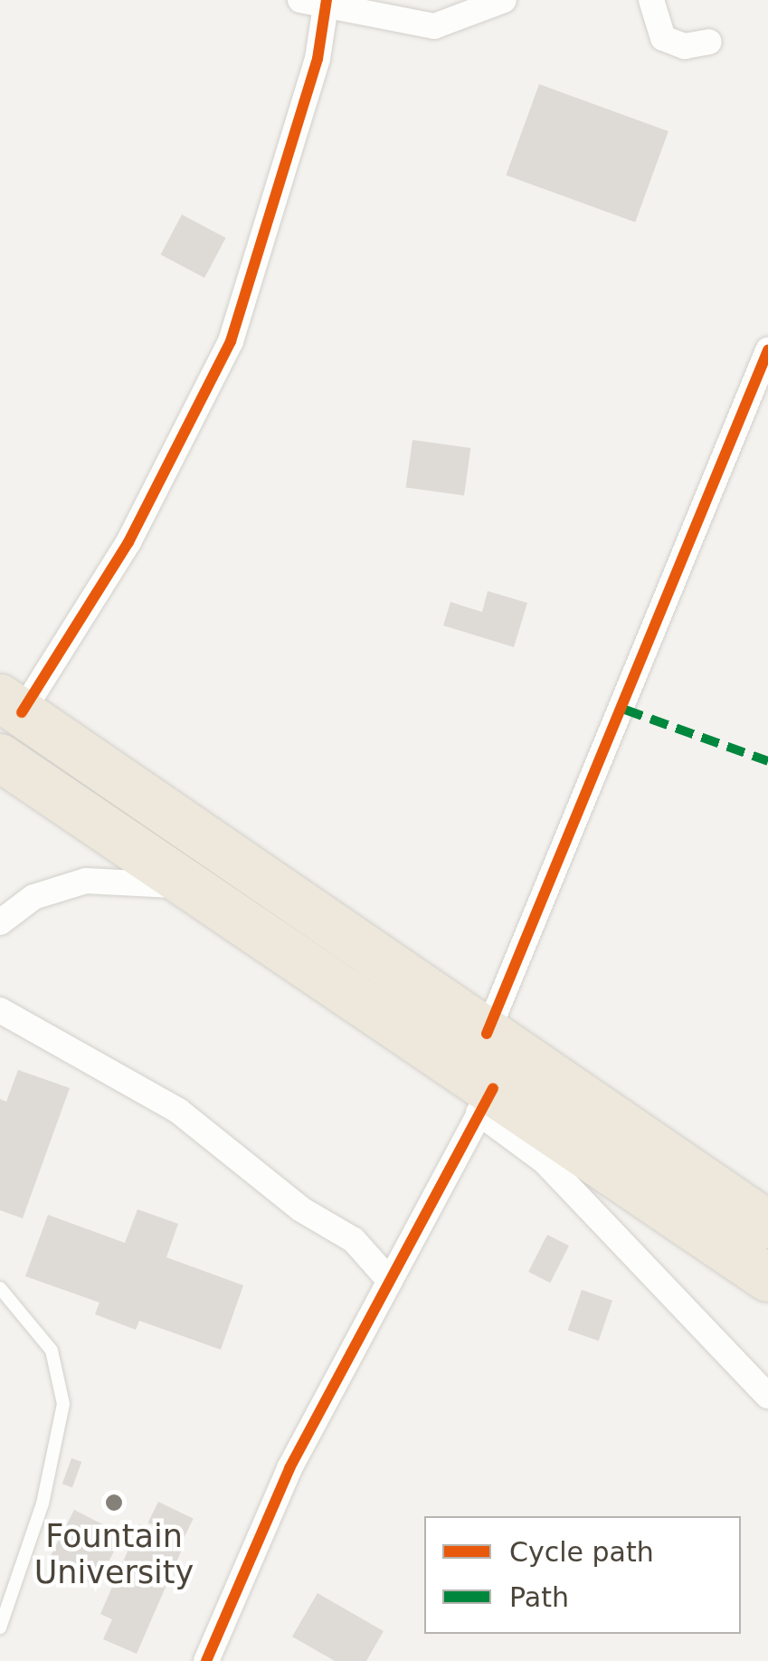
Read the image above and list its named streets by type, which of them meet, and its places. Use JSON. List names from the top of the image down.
{
  "places": ["Fountain University"],
  "legend": ["Cycle path", "Path"]
}
